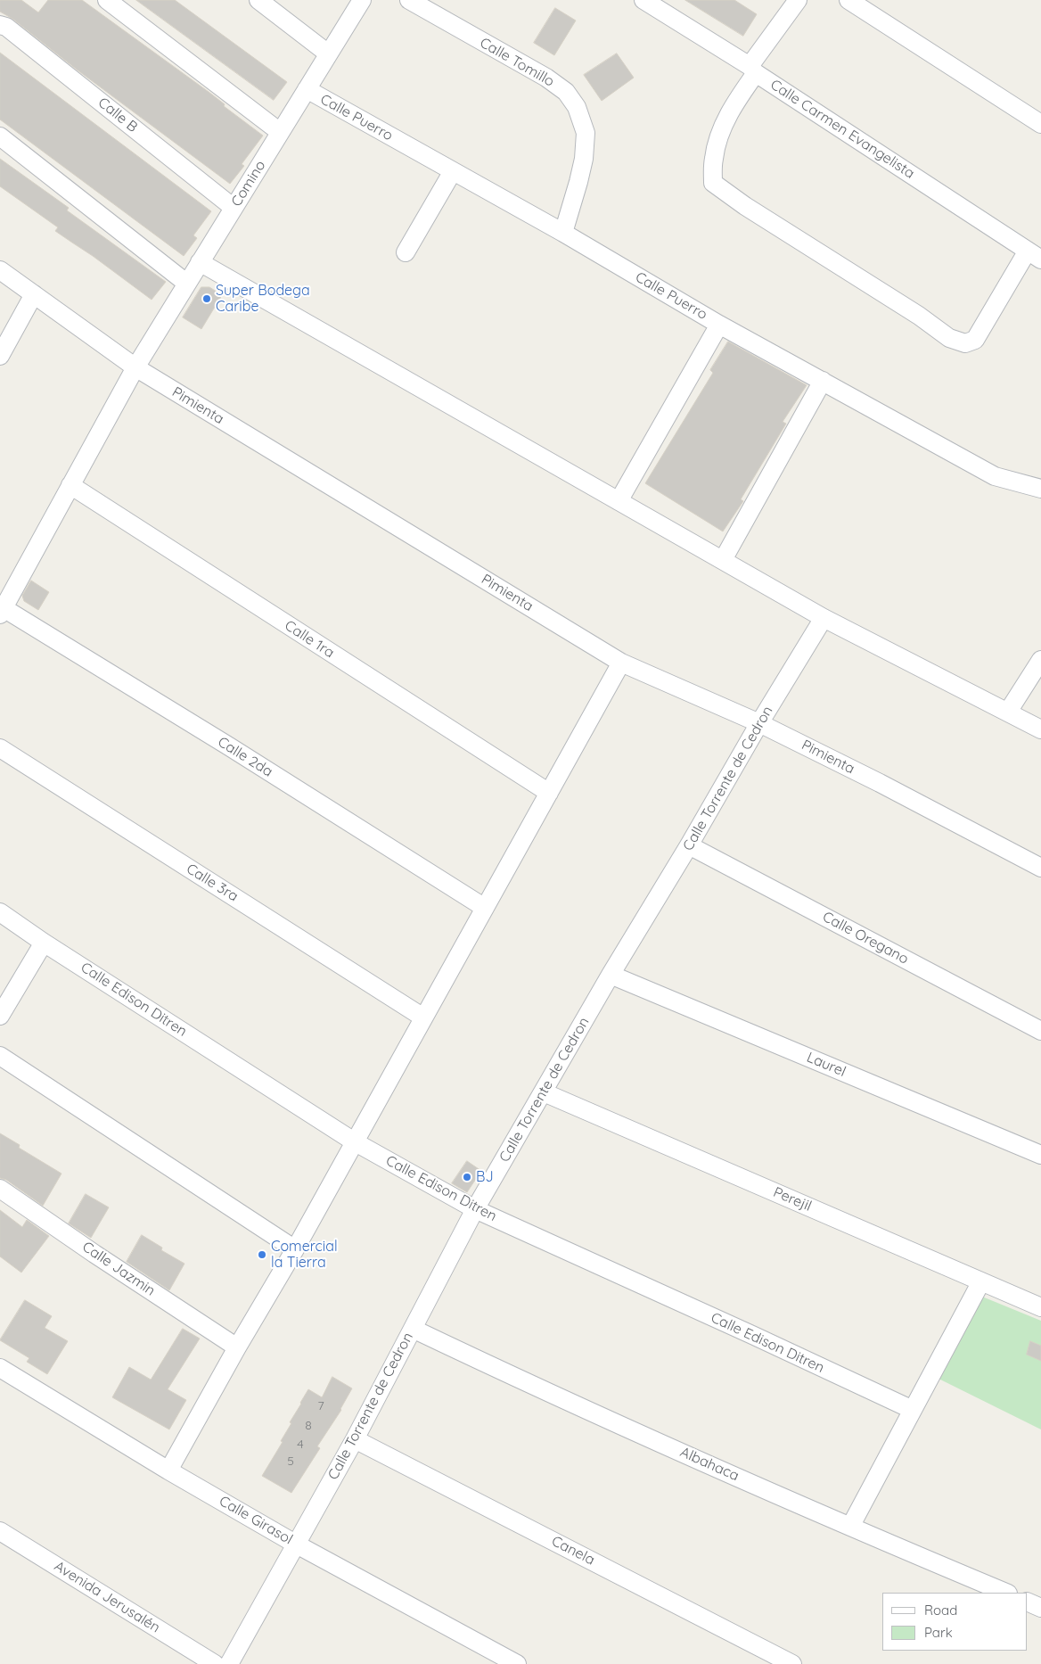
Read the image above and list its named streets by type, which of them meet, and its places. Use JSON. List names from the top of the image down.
{
  "streets": {
    "street": [
      "Calle Tomillo",
      "Calle B",
      "Calle Puerro",
      "Calle Carmen Evangelista",
      "Comino",
      "Pimienta",
      "Calle 1ra",
      "Calle 2da",
      "Calle Torrente de Cedron",
      "Calle 3ra",
      "Calle Oregano",
      "Calle Edison Ditren",
      "Laurel",
      "Perejil",
      "Calle Jazmin",
      "Albahaca",
      "Calle Girasol",
      "Canela",
      "Avenida Jerusalén"
    ]
  },
  "crossings": [
    ["Calle Tomillo", "Calle Puerro"],
    ["Calle B", "Comino"],
    ["Calle Puerro", "Comino"],
    ["Comino", "Pimienta"],
    ["Comino", "Calle 1ra"],
    ["Comino", "Calle 2da"],
    ["Pimienta", "Calle Torrente de Cedron"],
    ["Calle Torrente de Cedron", "Calle Oregano"],
    ["Calle Torrente de Cedron", "Calle Edison Ditren"],
    ["Calle Torrente de Cedron", "Laurel"],
    ["Calle Torrente de Cedron", "Perejil"],
    ["Calle Torrente de Cedron", "Albahaca"],
    ["Calle Torrente de Cedron", "Calle Girasol"],
    ["Calle Torrente de Cedron", "Canela"]
  ],
  "places": ["Super Bodega Caribe", "BJ", "Comercial la Tierra"],
  "house_numbers": [
    "7",
    "8",
    "4",
    "5"
  ],
  "legend": ["Road", "Park"]
}
